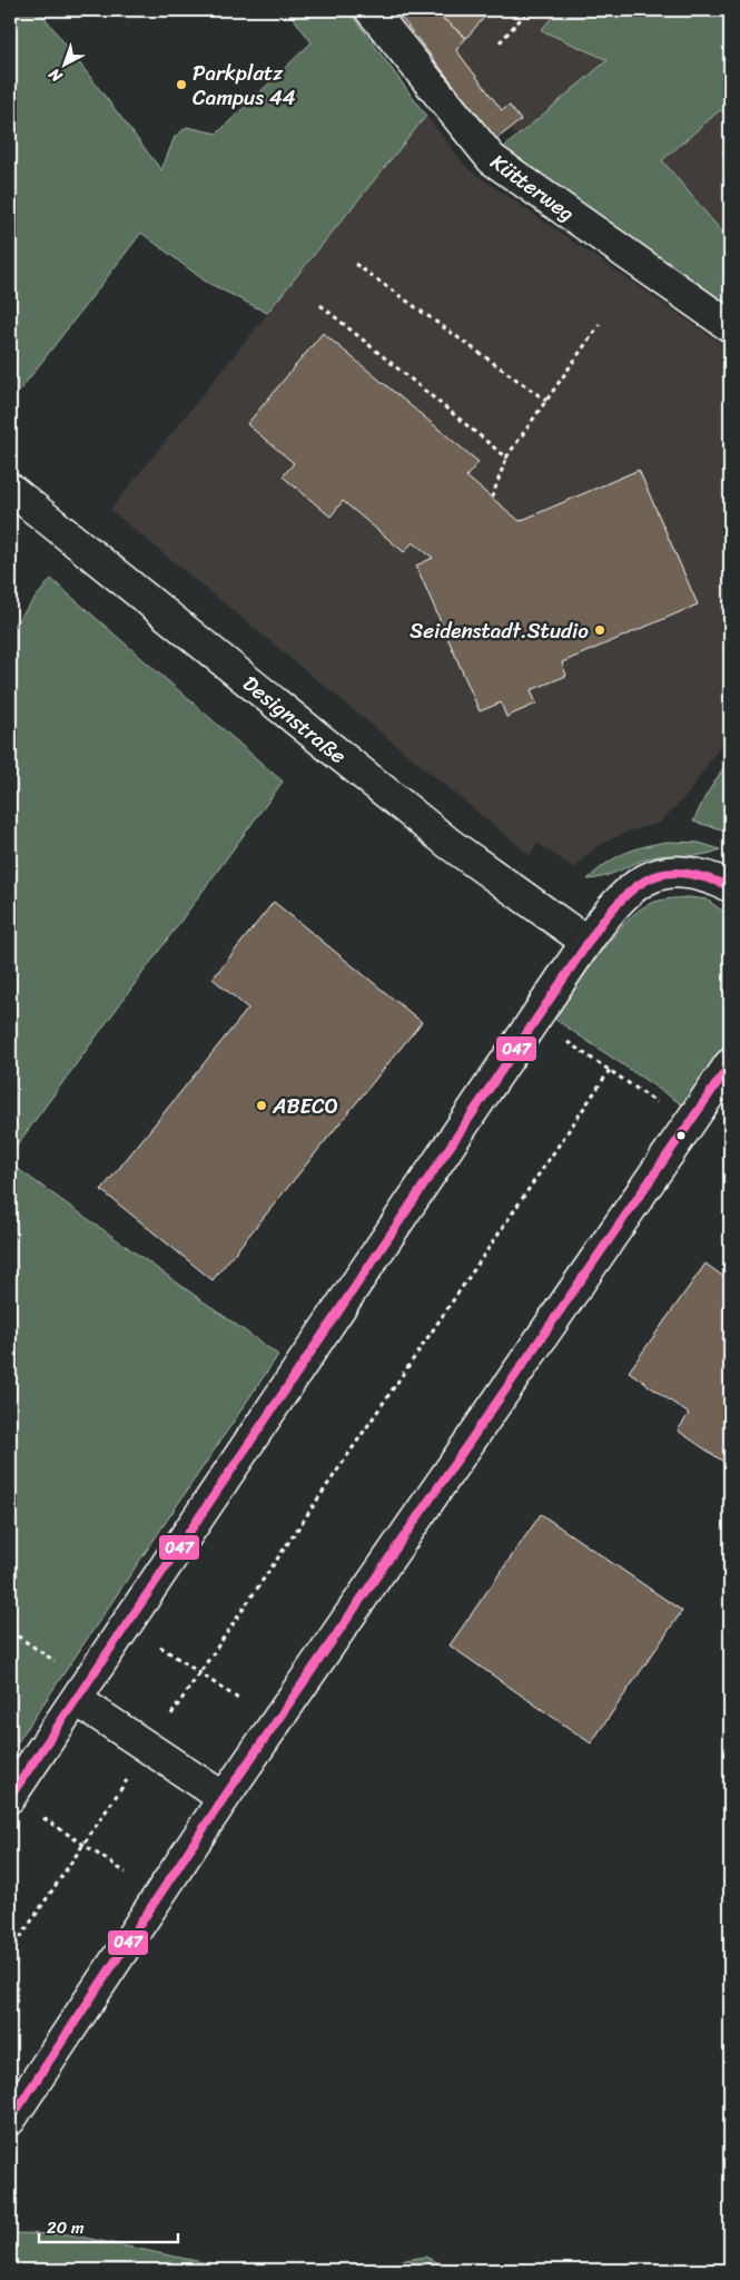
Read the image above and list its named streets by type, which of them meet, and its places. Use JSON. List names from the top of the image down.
{
  "streets": {
    "street": ["Kütterweg", "Designstraße"]
  },
  "places": ["Parkplatz Campus 44", "Seidenstadt.Studio", "ABECO"],
  "lines": ["transit line 047"],
  "scale_bar": "20 m",
  "north": "bottom left"
}
